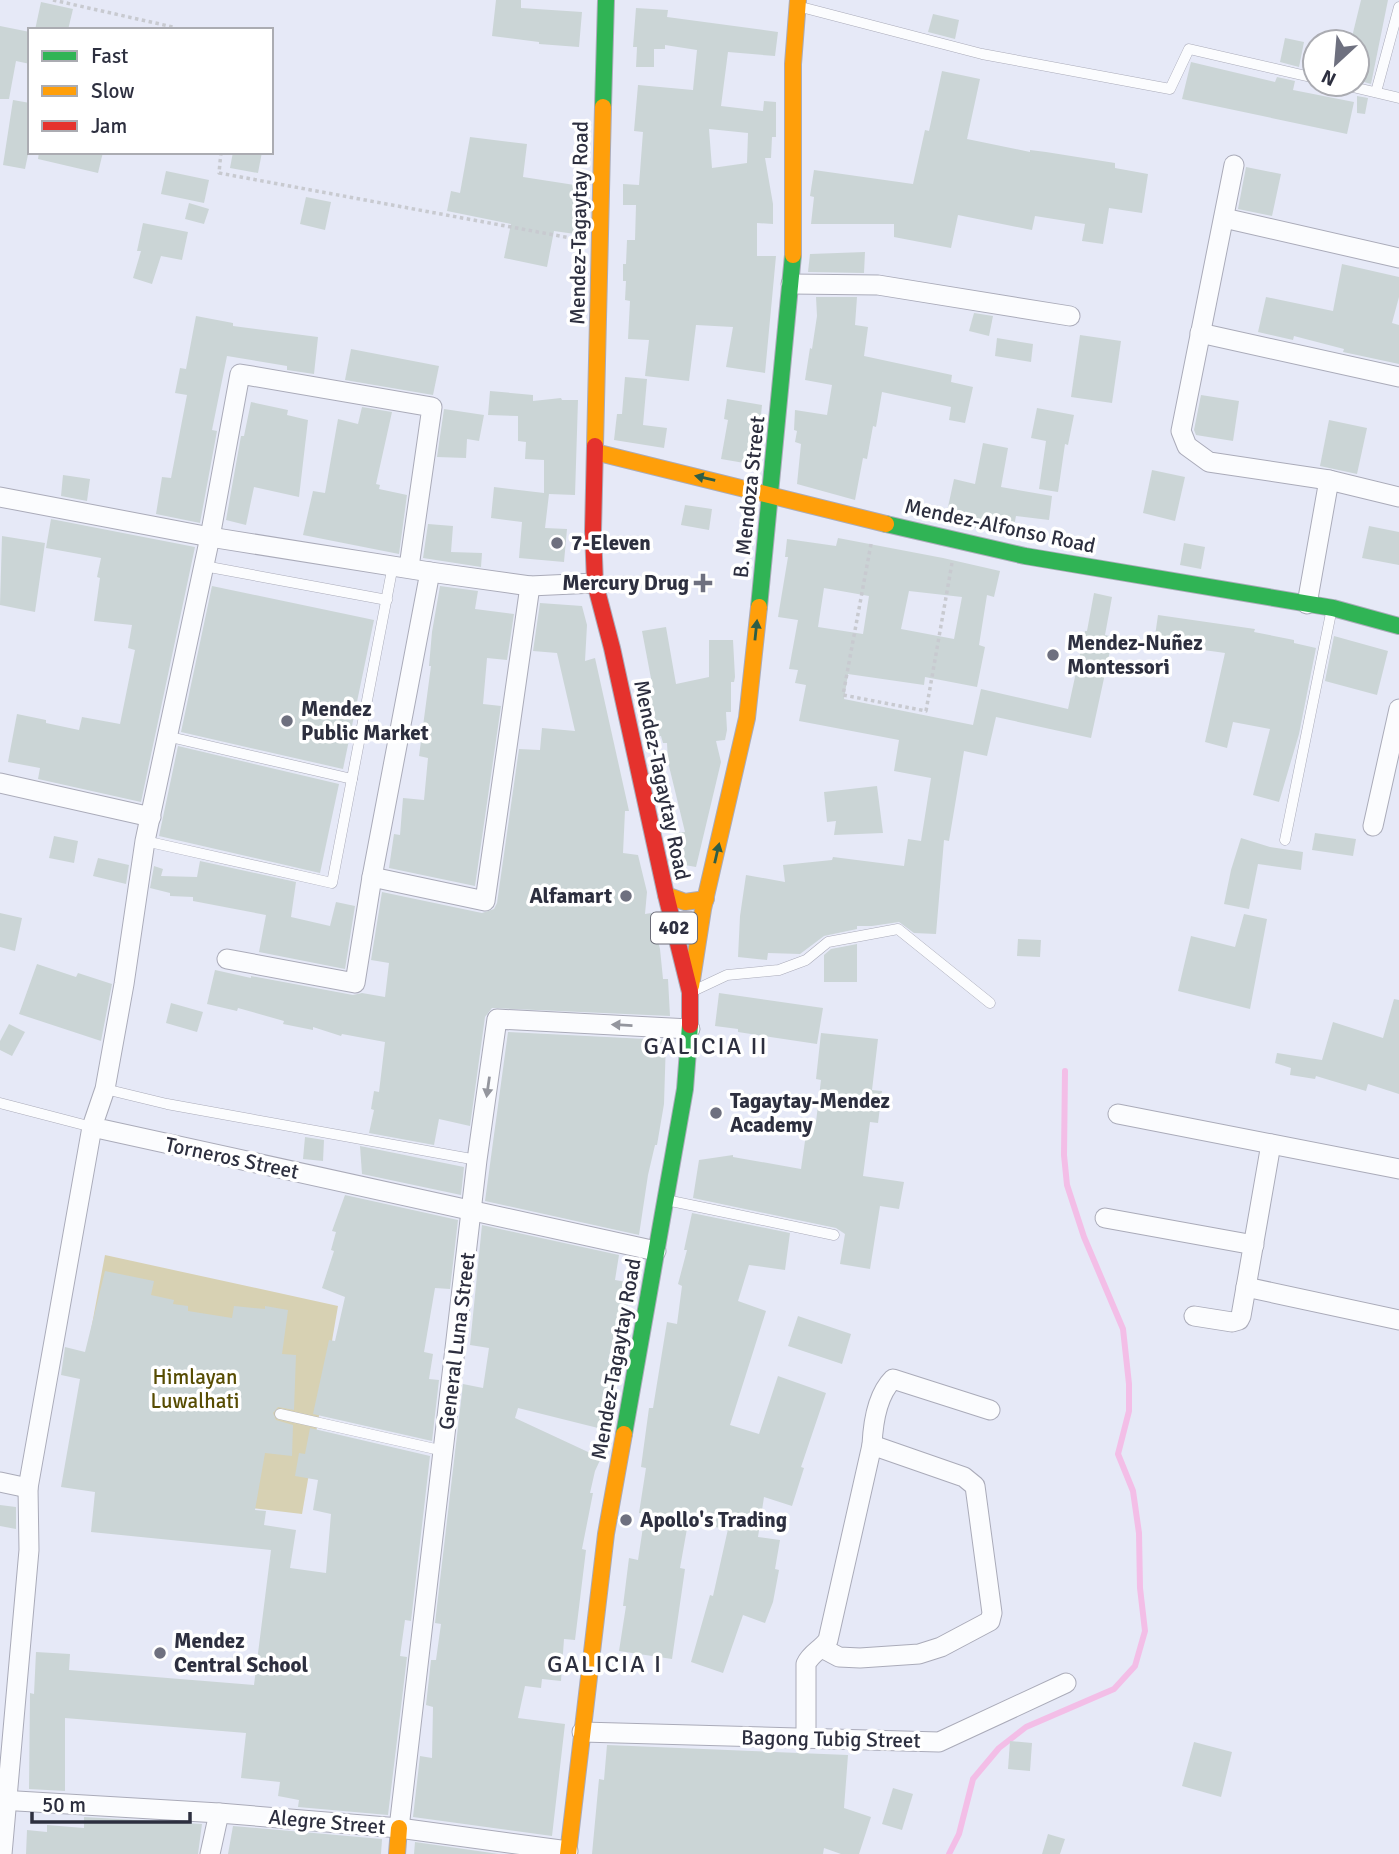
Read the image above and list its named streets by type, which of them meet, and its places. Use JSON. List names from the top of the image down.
{
  "streets": {
    "main road": [
      "Mendez-Tagaytay Road",
      "B. Mendoza Street",
      "Mendez-Alfonso Road",
      "402",
      "General Luna Street"
    ],
    "street": ["Torneros Street", "Bagong Tubig Street", "Alegre Street"]
  },
  "crossings": [
    ["Mendez-Tagaytay Road", "B. Mendoza Street"],
    ["Mendez-Tagaytay Road", "Mendez-Alfonso Road"],
    ["Mendez-Tagaytay Road", "Torneros Street"],
    ["Mendez-Tagaytay Road", "General Luna Street"],
    ["Mendez-Tagaytay Road", "Bagong Tubig Street"],
    ["Mendez-Tagaytay Road", "Alegre Street"],
    ["B. Mendoza Street", "Mendez-Alfonso Road"],
    ["Torneros Street", "General Luna Street"],
    ["General Luna Street", "Alegre Street"]
  ],
  "one_way": ["B. Mendoza Street"],
  "districts": ["GALICIA II", "GALICIA I"],
  "parks": ["Himlayan Luwalhati"],
  "places": {
    "other": [
      "7-Eleven",
      "Mendez-Nuñez Montessori",
      "Mendez Public Market",
      "Alfamart",
      "Tagaytay-Mendez Academy",
      "Apollo's Trading",
      "Mendez Central School"
    ],
    "health": ["Mercury Drug"]
  },
  "legend": ["Fast", "Slow", "Jam"],
  "scale_bar": "50 m",
  "north": "bottom left"
}
